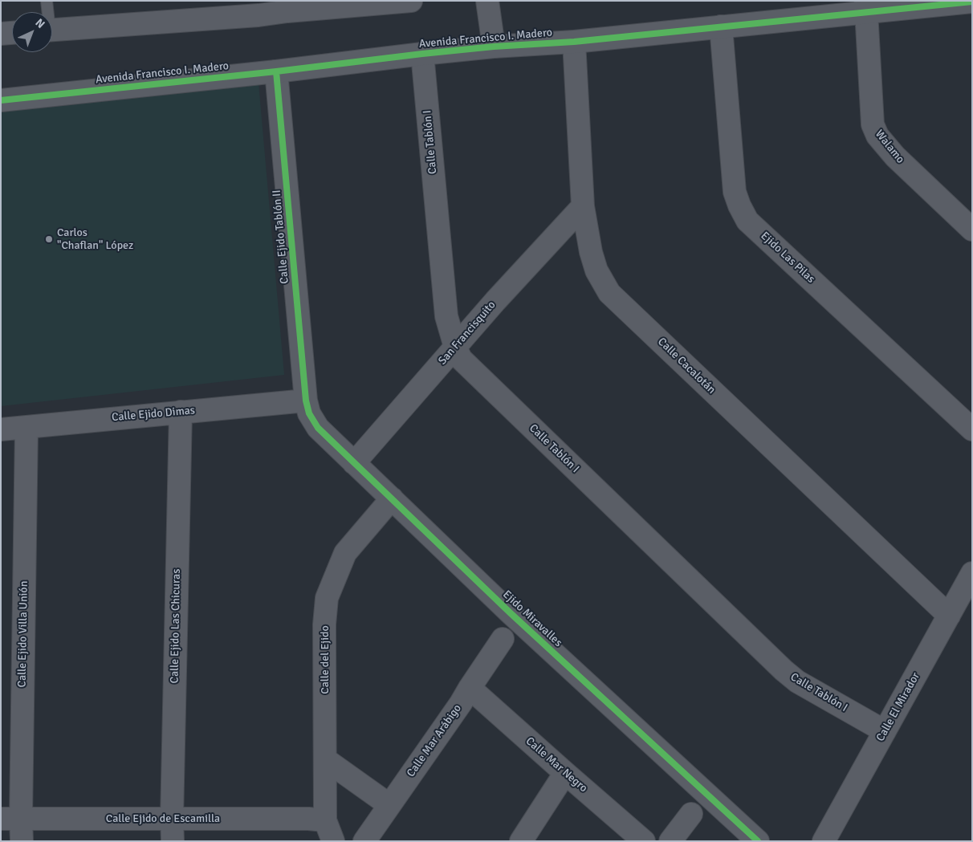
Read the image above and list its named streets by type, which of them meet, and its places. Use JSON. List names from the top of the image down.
{
  "streets": {
    "street": [
      "Avenida Francisco I. Madero",
      "Calle Tablón I",
      "Walamo",
      "Calle Ejido Tablón II",
      "Ejido Las Pilas",
      "San Francisquito",
      "Calle Cacalotán",
      "Calle Ejido Dimas",
      "Ejido Miravalles",
      "Calle Ejido Las Chicuras",
      "Calle Ejido Villa Unión",
      "Calle del Ejido",
      "Calle El Mirador",
      "Calle Mar Arábigo",
      "Calle Mar Negro",
      "Calle Ejido de Escamilla"
    ]
  },
  "crossings": [
    ["Avenida Francisco I. Madero", "Calle Tablón I"],
    ["Avenida Francisco I. Madero", "Walamo"],
    ["Avenida Francisco I. Madero", "Calle Ejido Tablón II"],
    ["Avenida Francisco I. Madero", "Ejido Las Pilas"],
    ["Avenida Francisco I. Madero", "Calle Cacalotán"],
    ["Calle Tablón I", "San Francisquito"],
    ["Calle Tablón I", "Calle El Mirador"],
    ["Calle Ejido Tablón II", "Calle Ejido Dimas"],
    ["Calle Ejido Tablón II", "Ejido Miravalles"],
    ["San Francisquito", "Calle Cacalotán"],
    ["San Francisquito", "Ejido Miravalles"],
    ["Calle Cacalotán", "Calle El Mirador"],
    ["Calle Ejido Dimas", "Ejido Miravalles"],
    ["Calle Ejido Dimas", "Calle Ejido Las Chicuras"],
    ["Calle Ejido Dimas", "Calle Ejido Villa Unión"],
    ["Ejido Miravalles", "Calle del Ejido"],
    ["Calle Ejido Las Chicuras", "Calle Ejido de Escamilla"],
    ["Calle Ejido Villa Unión", "Calle Ejido de Escamilla"],
    ["Calle del Ejido", "Calle Ejido de Escamilla"],
    ["Calle Mar Arábigo", "Calle Mar Negro"]
  ],
  "places": ["Carlos \"Chaflan\" López"],
  "north": "top right"
}
